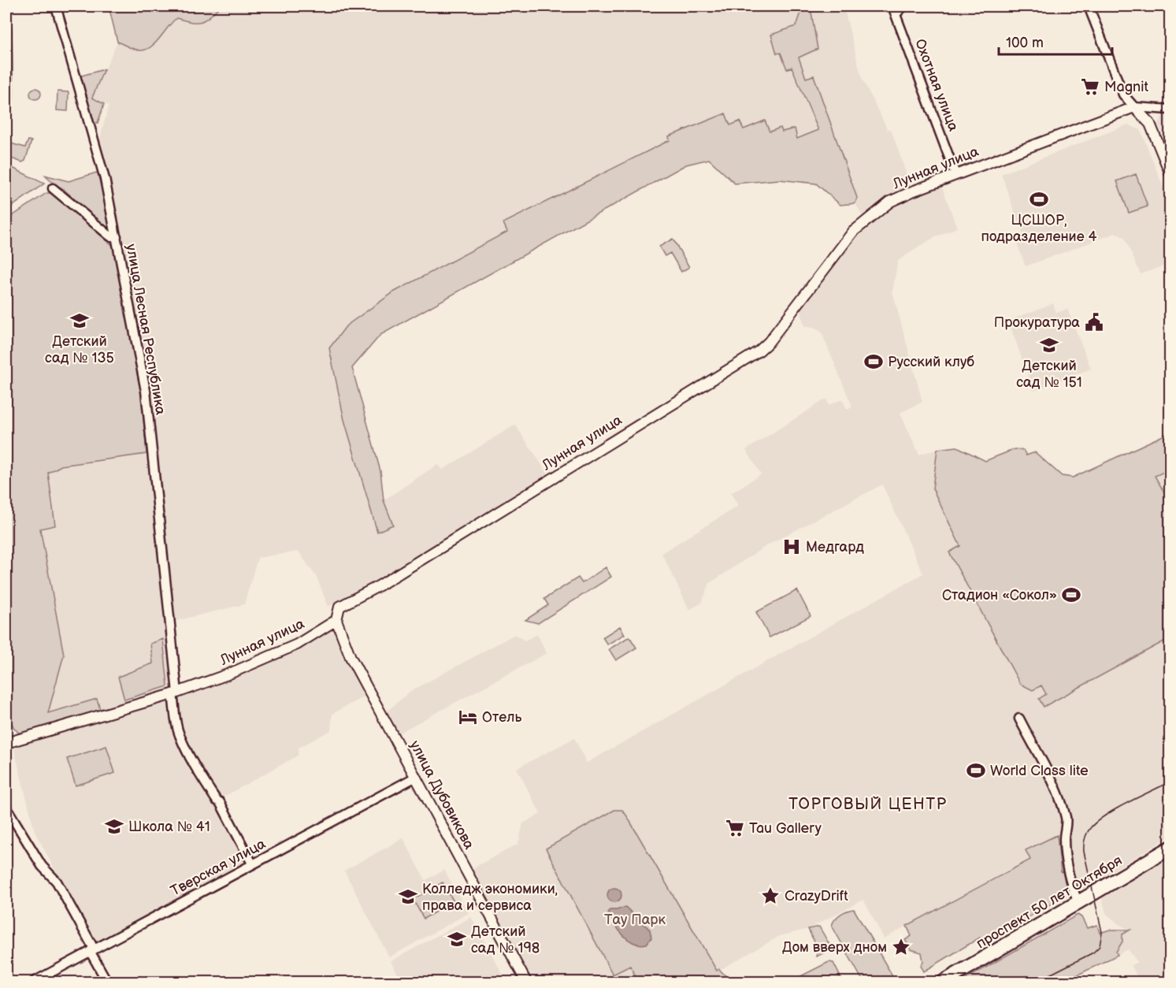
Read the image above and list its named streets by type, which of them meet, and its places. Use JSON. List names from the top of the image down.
{
  "streets": {
    "main road": ["проспект 50 лет Октября"],
    "street": [
      "Охотная улица",
      "Лунная улица",
      "улица Лесная Республика",
      "улица Дубовикова",
      "Тверская улица"
    ]
  },
  "crossings": [
    ["Охотная улица", "Лунная улица"],
    ["Лунная улица", "улица Лесная Республика"],
    ["Лунная улица", "улица Дубовикова"],
    ["улица Лесная Республика", "Тверская улица"],
    ["улица Дубовикова", "Тверская улица"]
  ],
  "districts": ["ТОРГОВЫЙ ЦЕНТР"],
  "parks": ["Тау Парк"],
  "places": {
    "supermarket": ["Magnit", "Tau Gallery"],
    "sports": [
      "ЦСШОР, подразделение 4",
      "Русский клуб",
      "Стадион «Сокол»",
      "World Class lite"
    ],
    "school or university": [
      "Детский сад № 135",
      "Детский сад № 151",
      "Школа № 41",
      "Колледж экономики, права и сервиса",
      "Детский сад № 198"
    ],
    "public building": ["Прокуратура"],
    "hospital": ["Медгард"],
    "hotel": ["Отель"],
    "place": ["CrazyDrift", "Дом вверх дном"]
  },
  "scale_bar": "100 m"
}
